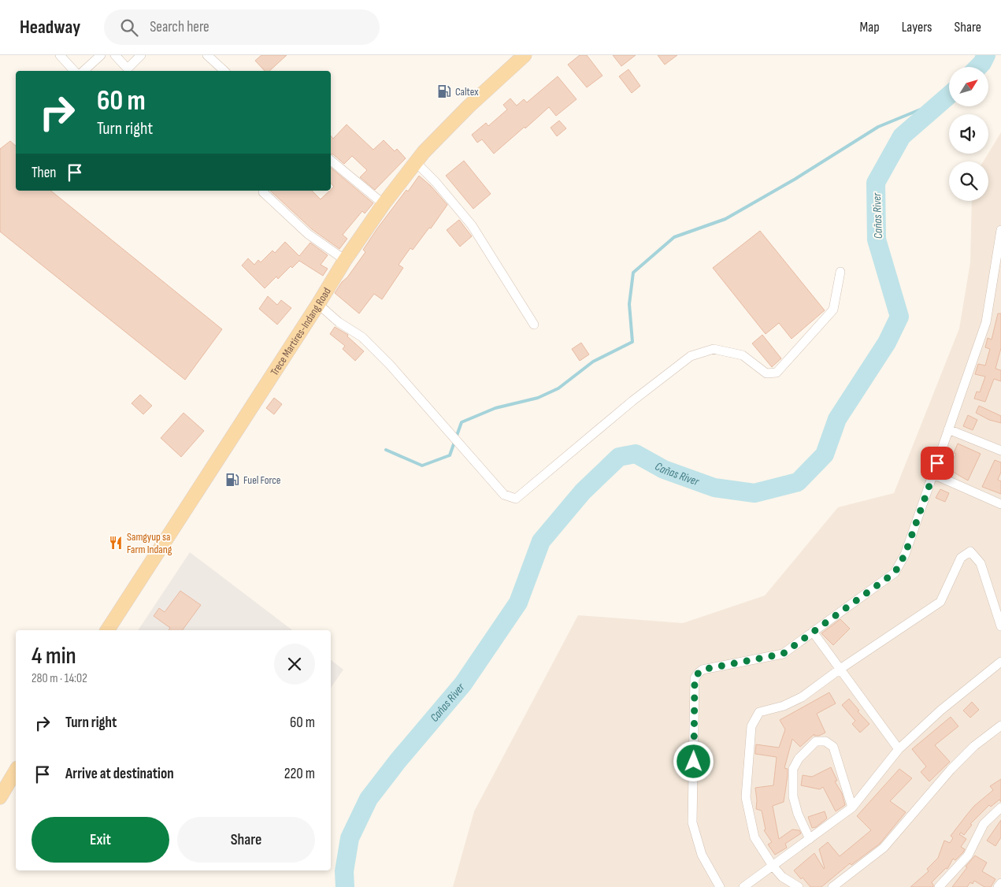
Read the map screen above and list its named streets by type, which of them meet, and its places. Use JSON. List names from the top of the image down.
{
  "streets": {
    "main road": ["Trece Martires-Indang Road"]
  },
  "water": ["Cañas River"],
  "places": {
    "fuel station": ["Caltex", "Fuel Force"],
    "restaurant": ["Samgyup sa Farm Indang"]
  },
  "north": "top right",
  "page": {
    "header": "Headway",
    "search": "Search here",
    "nav": ["Map", "Layers", "Share"],
    "turn": ["60 m", "Turn right"],
    "then": "Then",
    "heading": ["4 min", "280 m · 14:02"],
    "list": [
      {
        "name": "Turn right",
        "value": "60 m"
      },
      {
        "name": "Arrive at destination",
        "value": "220 m"
      }
    ],
    "buttons": ["Exit", "Share"]
  }
}
